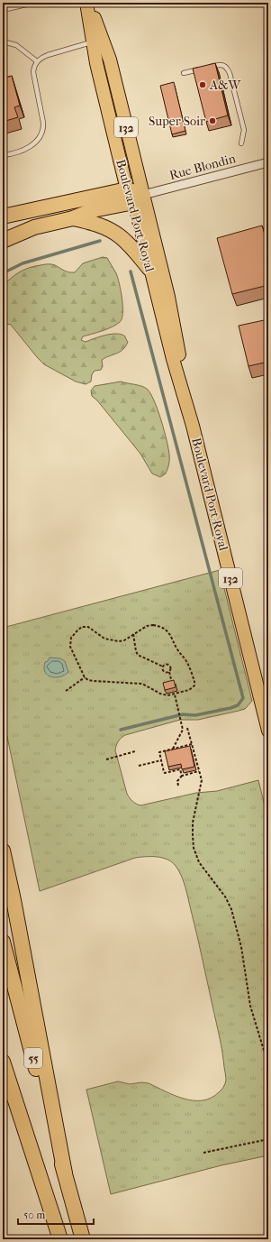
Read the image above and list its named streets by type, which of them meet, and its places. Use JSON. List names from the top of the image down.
{
  "streets": {
    "highway": ["55"],
    "main road": ["132", "Boulevard Port-Royal"],
    "street": ["Rue Blondin"]
  },
  "crossings": [
    ["Rue Blondin", "Boulevard Port-Royal"]
  ],
  "places": ["A&W", "Super Soir"],
  "scale_bar": "50 m"
}
